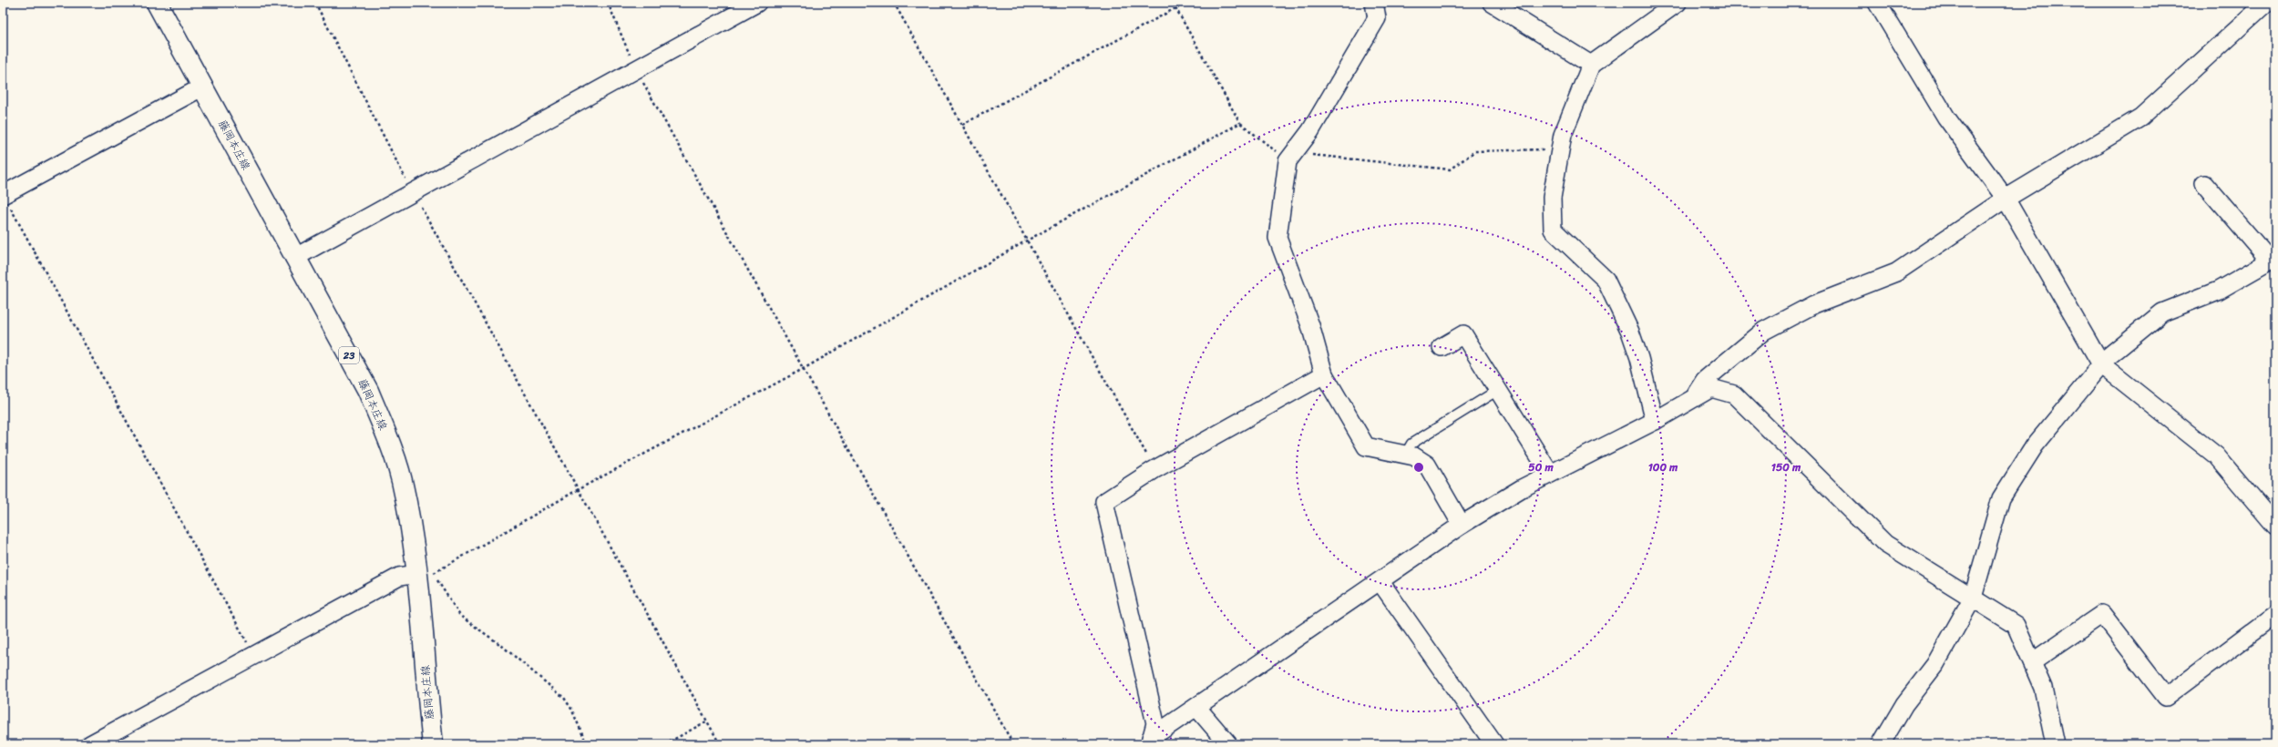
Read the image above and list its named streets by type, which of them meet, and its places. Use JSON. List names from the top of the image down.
{
  "streets": {
    "main road": ["藤岡本庄線", "23"]
  },
  "rings": ["50 m", "100 m", "150 m"]
}
